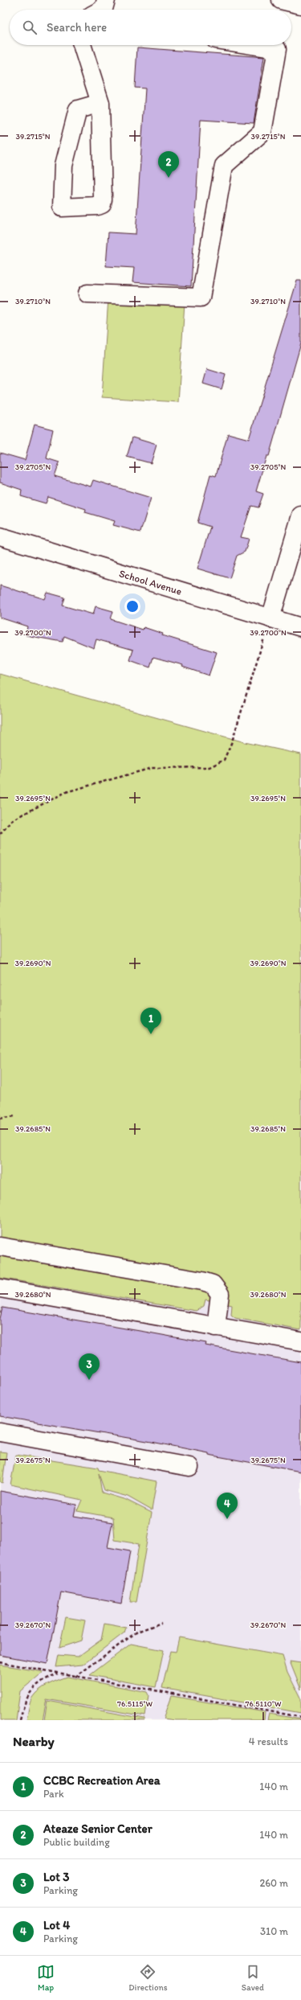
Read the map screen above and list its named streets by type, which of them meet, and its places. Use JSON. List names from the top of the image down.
{
  "streets": {
    "street": ["School Avenue"]
  },
  "page": {
    "search": "Search here",
    "pins": [
      "2",
      "1",
      "3",
      "4"
    ],
    "heading": ["Nearby", "4 results"],
    "list": [
      {
        "mark": "1",
        "name": "CCBC Recreation Area",
        "note": "Park",
        "value": "140 m"
      },
      {
        "mark": "2",
        "name": "Ateaze Senior Center",
        "note": "Public building",
        "value": "140 m"
      },
      {
        "mark": "3",
        "name": "Lot 3",
        "note": "Parking",
        "value": "260 m"
      },
      {
        "mark": "4",
        "name": "Lot 4",
        "note": "Parking",
        "value": "310 m"
      }
    ],
    "nav": ["Map", "Directions", "Saved"]
  },
  "coordinates": [
    "39.2715°N",
    "39.2710°N",
    "39.2705°N",
    "39.2700°N",
    "39.2695°N",
    "39.2690°N",
    "39.2685°N",
    "39.2680°N",
    "39.2675°N",
    "39.2670°N",
    "76.5115°W",
    "76.5110°W"
  ]
}
